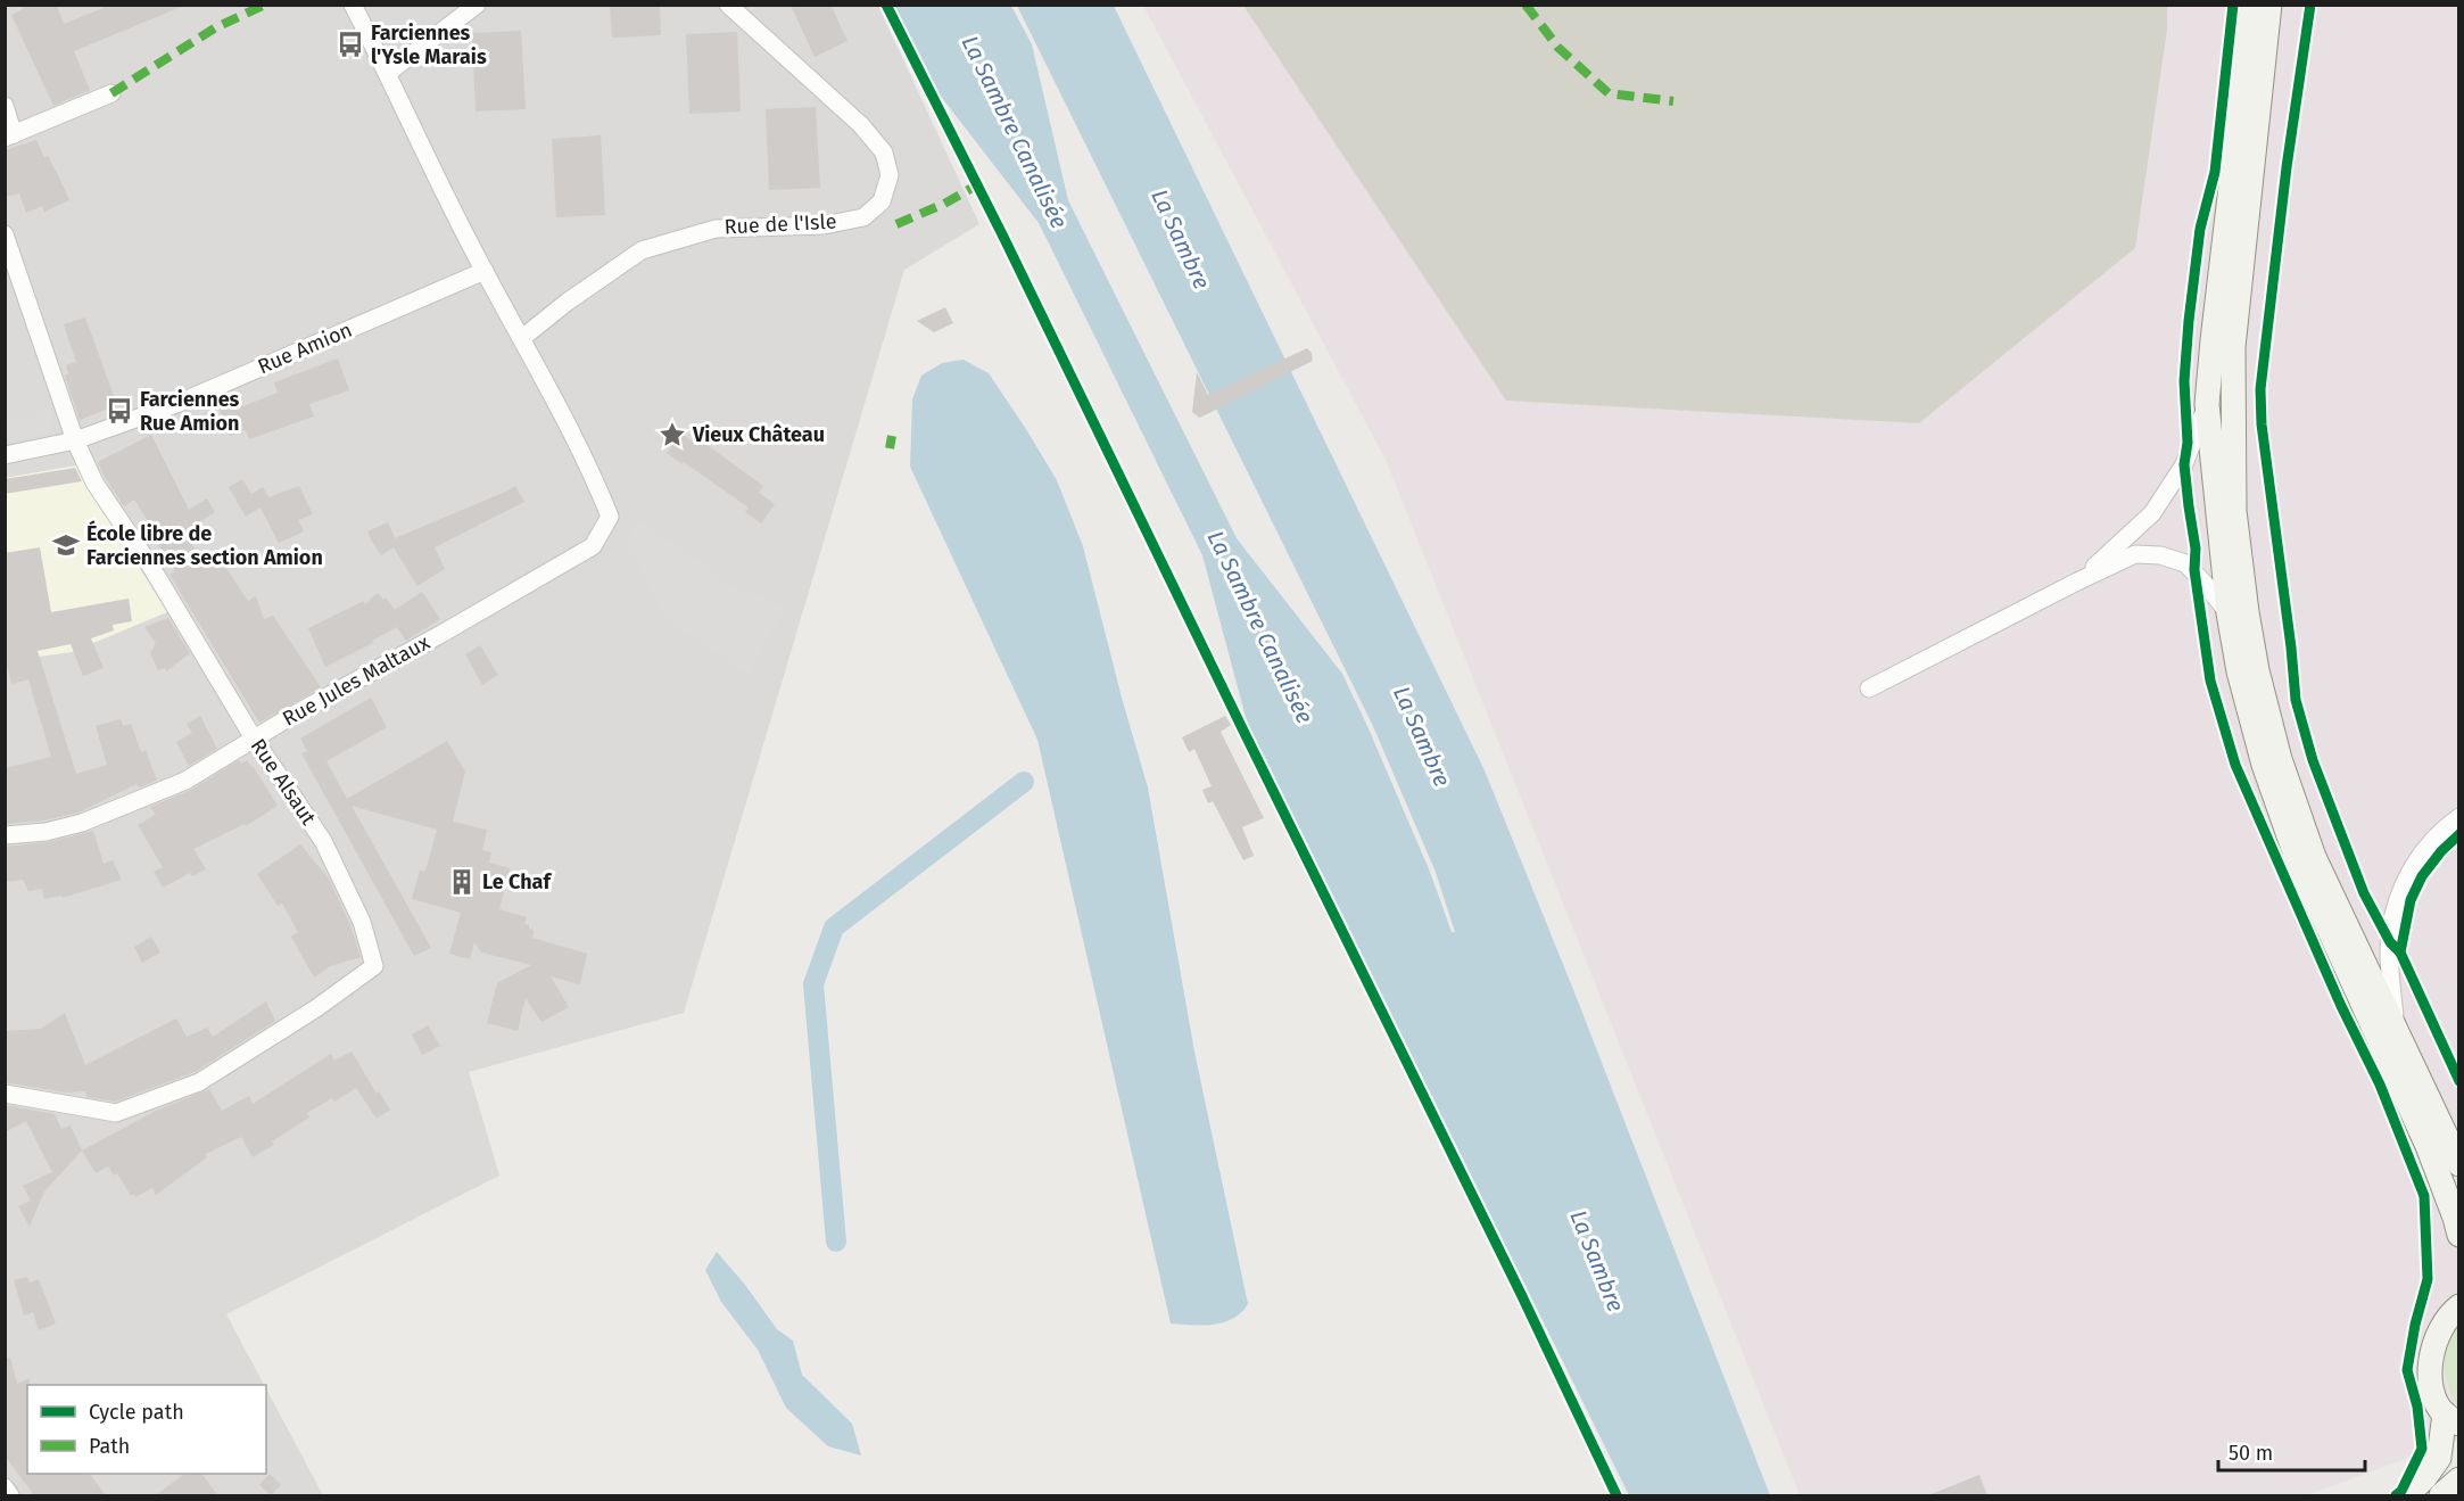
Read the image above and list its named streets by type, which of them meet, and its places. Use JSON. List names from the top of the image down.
{
  "streets": {
    "street": [
      "Rue de l'Isle",
      "Rue Amion",
      "Rue Jules Maltaux",
      "Rue Alsaut"
    ]
  },
  "crossings": [
    ["Rue de l'Isle", "Rue Jules Maltaux"],
    ["Rue Amion", "Rue Alsaut"],
    ["Rue Jules Maltaux", "Rue Alsaut"]
  ],
  "water": ["La Sambre Canalisée", "La Sambre"],
  "places": {
    "bus stop": ["Farciennes l'Ysle Marais", "Farciennes Rue Amion"],
    "place": ["Vieux Château"],
    "school or university": ["École libre de Farciennes section Amion"],
    "building": ["Le Chaf"]
  },
  "legend": ["Cycle path", "Path"],
  "scale_bar": "50 m"
}
